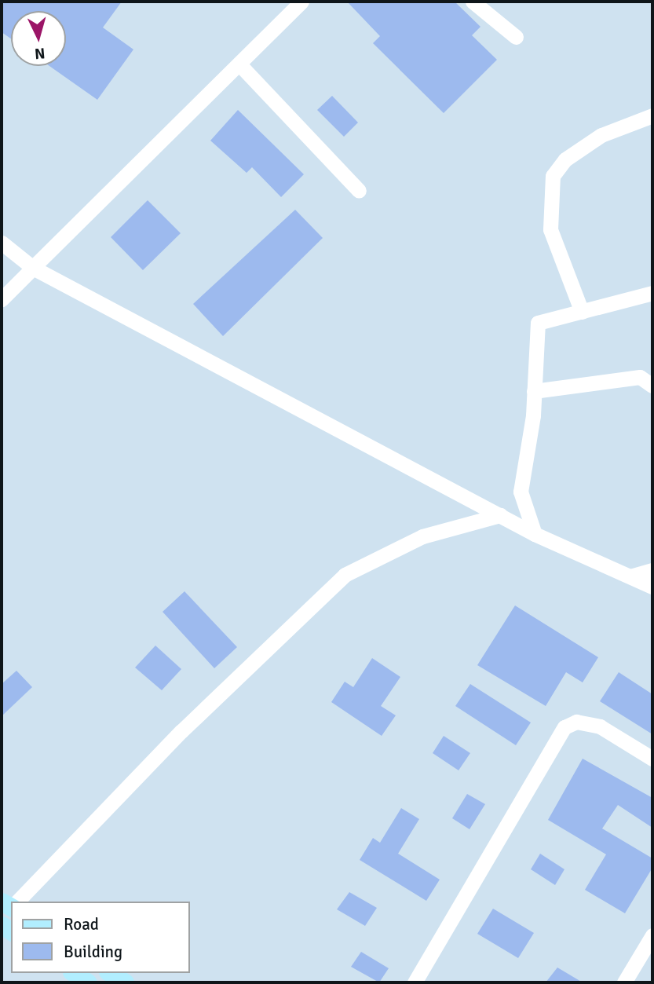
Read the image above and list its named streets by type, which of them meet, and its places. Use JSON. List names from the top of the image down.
{
  "legend": ["Road", "Building"],
  "north": "bottom"
}
